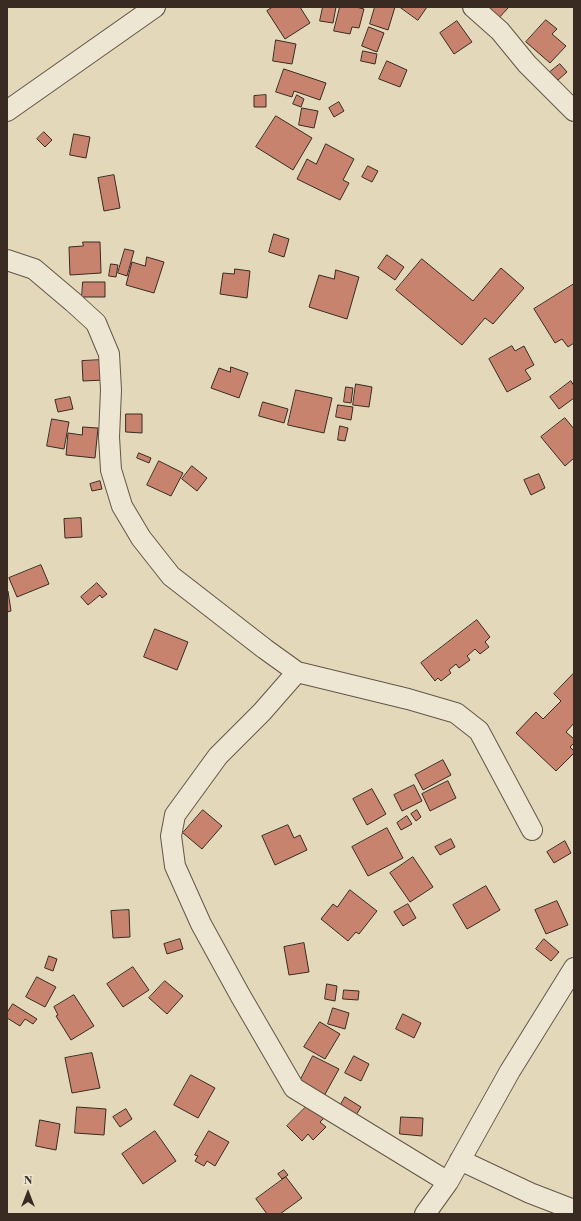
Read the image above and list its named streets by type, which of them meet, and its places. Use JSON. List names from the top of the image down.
{
  "north": "top"
}
